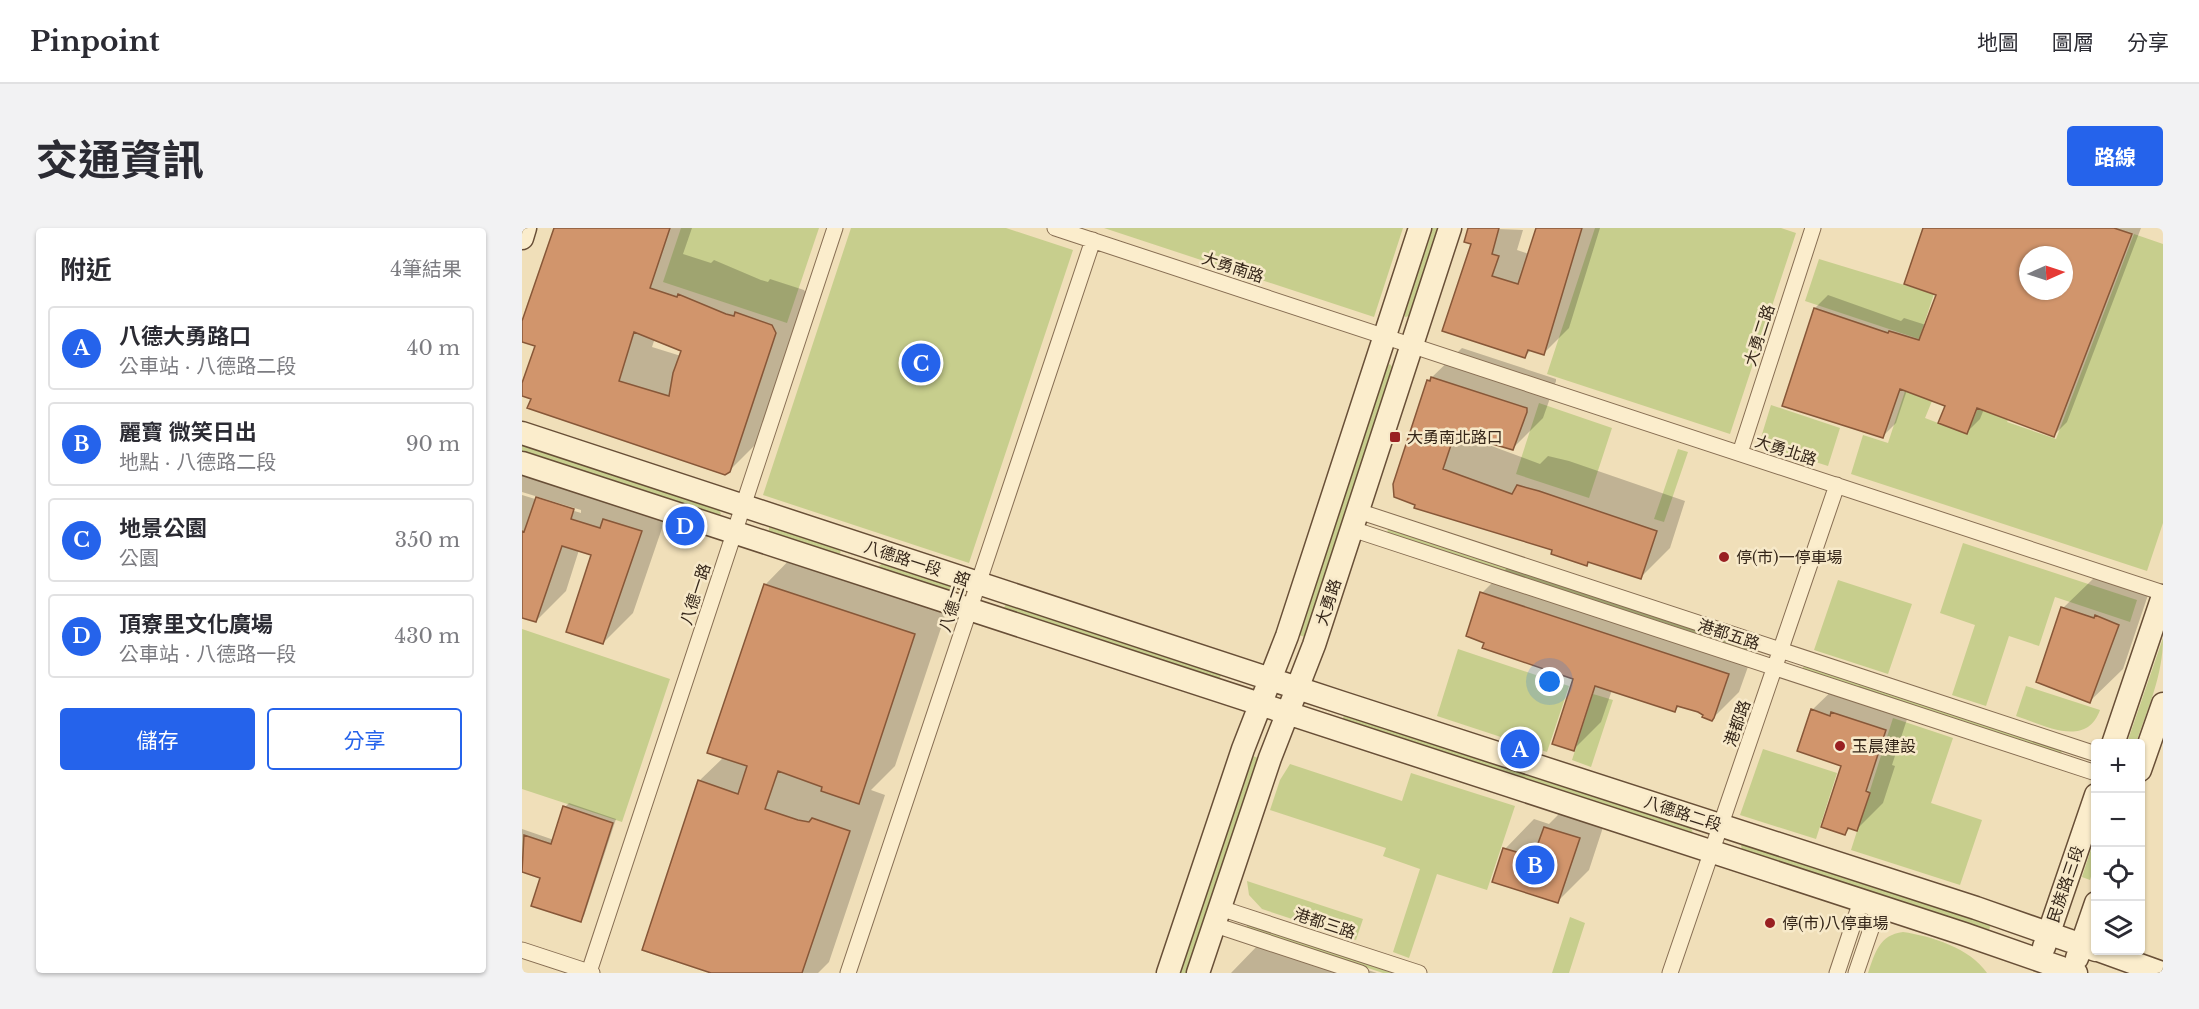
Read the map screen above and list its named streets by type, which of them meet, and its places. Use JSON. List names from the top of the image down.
{
  "streets": {
    "street": [
      "大勇南路",
      "大勇二路",
      "大勇北路",
      "八德路一段",
      "八德一路",
      "八德二路",
      "大勇路",
      "港都五路",
      "港都路",
      "八德路二段",
      "民族路三段",
      "港都三路"
    ]
  },
  "crossings": [
    ["大勇南路", "大勇北路"],
    ["大勇南路", "八德二路"],
    ["大勇南路", "大勇路"],
    ["大勇二路", "大勇北路"],
    ["大勇北路", "大勇路"],
    ["大勇北路", "港都路"],
    ["八德路一段", "八德一路"],
    ["八德路一段", "八德二路"],
    ["八德路一段", "大勇路"],
    ["八德路一段", "八德路二段"],
    ["大勇路", "港都五路"],
    ["大勇路", "八德路二段"],
    ["大勇路", "港都三路"],
    ["港都五路", "港都路"],
    ["港都路", "八德路二段"],
    ["八德路二段", "民族路三段"]
  ],
  "places": {
    "transit": ["大勇南北路口"],
    "other": ["停(市)一停車場", "玉晨建設", "停(市)八停車場"]
  },
  "north": "right",
  "page": {
    "header": "Pinpoint",
    "nav": ["地圖", "圖層", "分享"],
    "title": "交通資訊",
    "buttons": [
      "路線",
      ["儲存", "分享"]
    ],
    "heading": ["附近", "4筆結果"],
    "list": [
      {
        "mark": "A",
        "name": "八德大勇路口",
        "note": "公車站 · 八德路二段",
        "value": "40 m"
      },
      {
        "mark": "B",
        "name": "麗寶 微笑日出",
        "note": "地點 · 八德路二段",
        "value": "90 m"
      },
      {
        "mark": "C",
        "name": "地景公園",
        "note": "公園",
        "value": "350 m"
      },
      {
        "mark": "D",
        "name": "頂寮里文化廣場",
        "note": "公車站 · 八德路一段",
        "value": "430 m"
      }
    ],
    "pins": [
      "C",
      "D",
      "A",
      "B"
    ],
    "map_buttons": ["+", "−"]
  }
}
